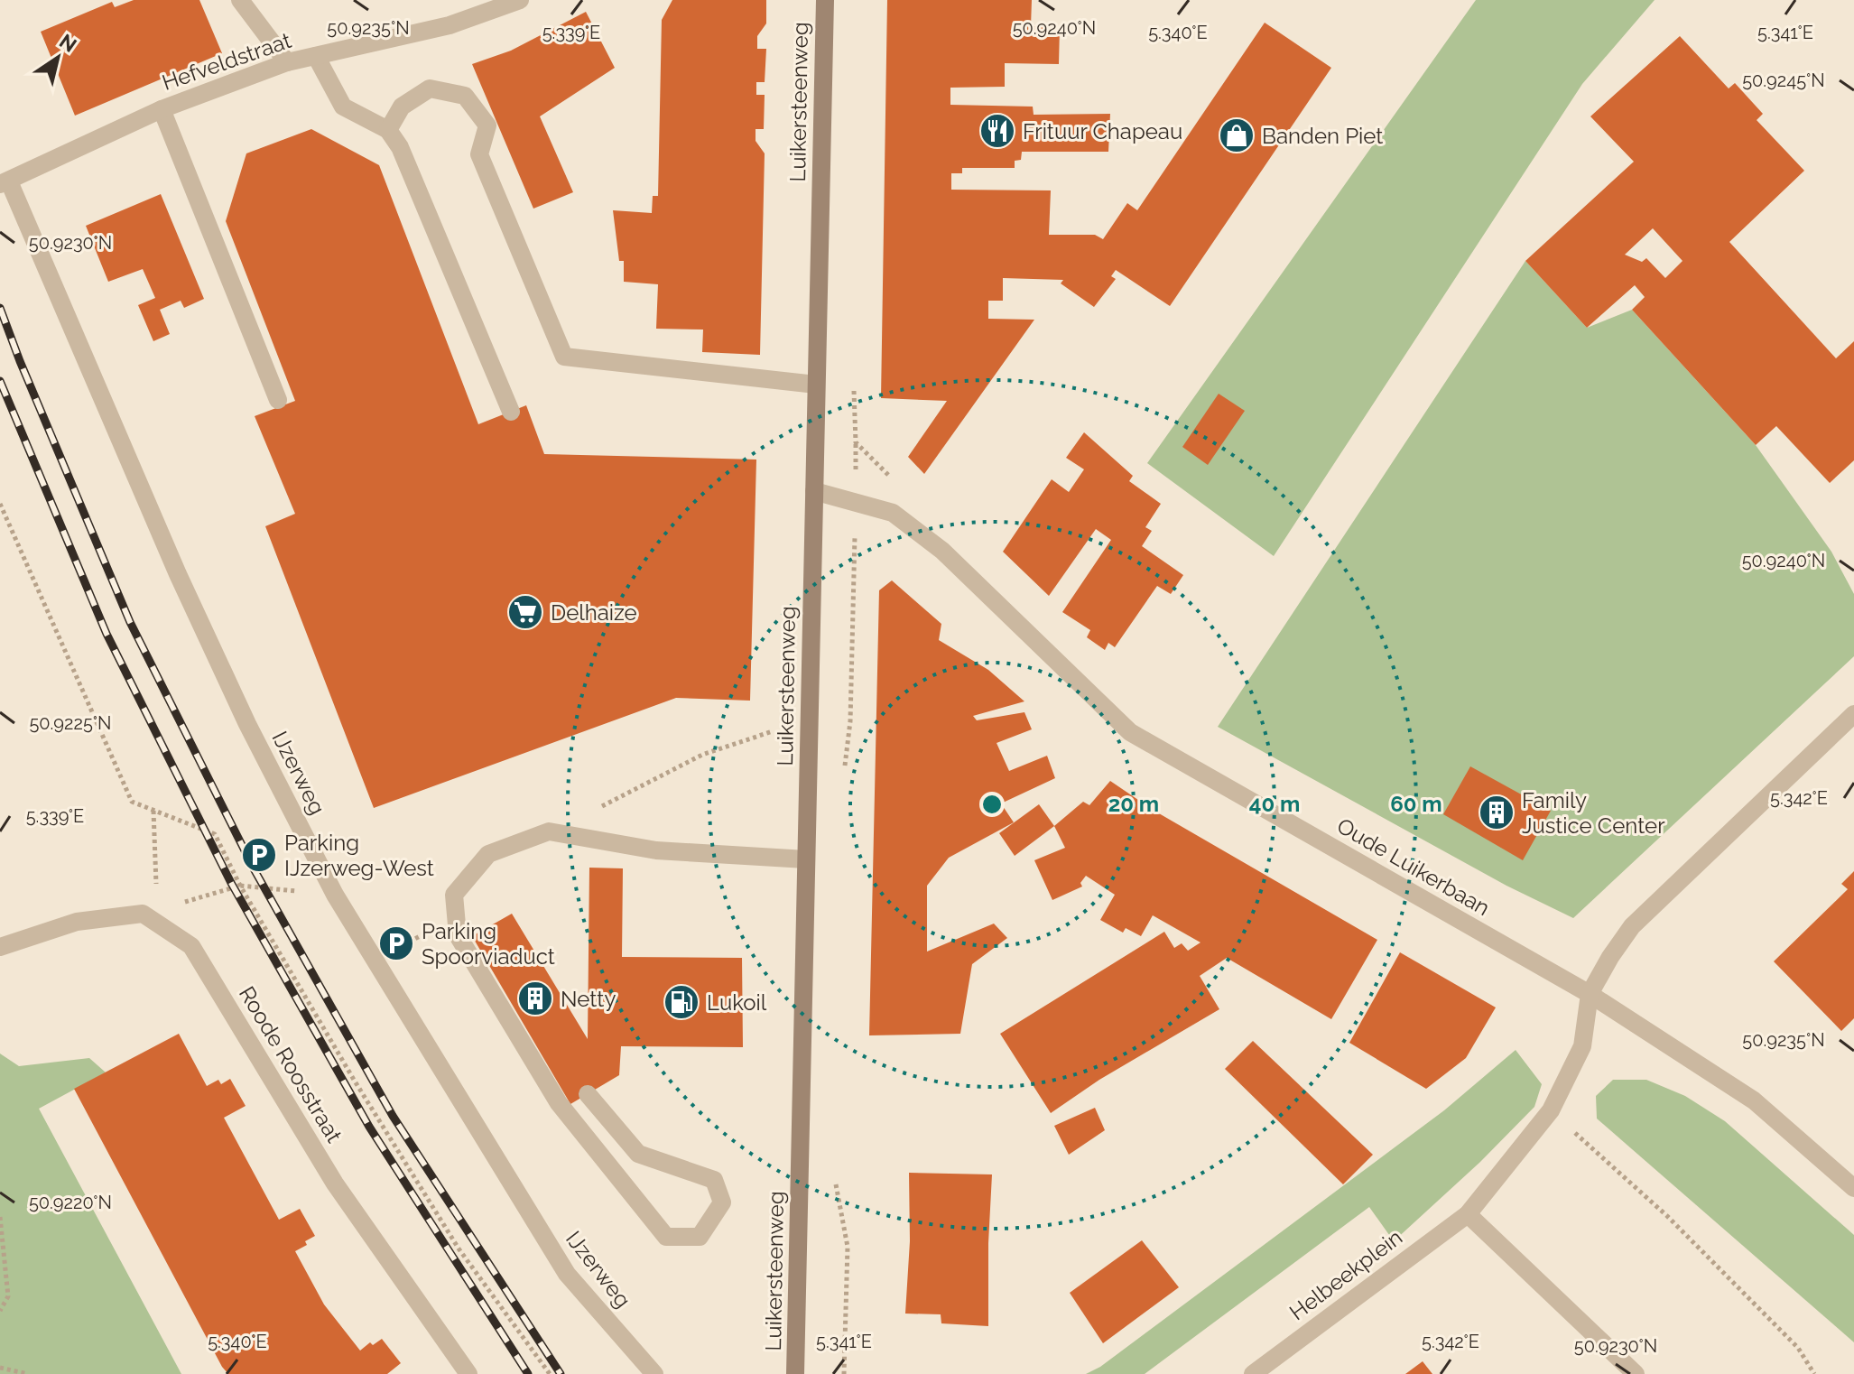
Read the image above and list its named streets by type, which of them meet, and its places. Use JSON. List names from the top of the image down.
{
  "streets": {
    "main road": ["Luikersteenweg"],
    "street": [
      "Hefveldstraat",
      "IJzerweg",
      "Oude Luikerbaan",
      "Roode Roosstraat",
      "Helbeekplein"
    ]
  },
  "crossings": [
    ["Hefveldstraat", "IJzerweg"],
    ["Luikersteenweg", "Oude Luikerbaan"],
    ["Oude Luikerbaan", "Helbeekplein"]
  ],
  "places": {
    "restaurant": ["Frituur Chapeau"],
    "shop": ["Banden Piet"],
    "supermarket": ["Delhaize"],
    "building": ["Family Justice Center", "Netty"],
    "parking": ["Parking IJzerweg-West", "Parking Spoorviaduct"],
    "fuel station": ["Lukoil"]
  },
  "north": "top right",
  "coordinates": [
    "50.9235°N",
    "50.9240°N",
    "5.339°E",
    "5.340°E",
    "5.341°E",
    "50.9245°N",
    "50.9230°N",
    "50.9225°N",
    "5.342°E",
    "50.9220°N"
  ],
  "rings": ["20 m", "40 m", "60 m"]
}
